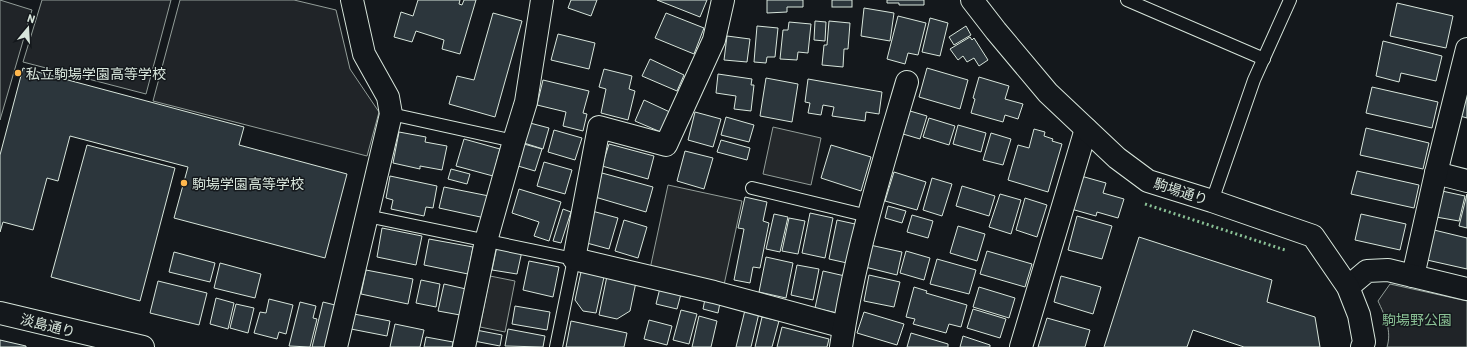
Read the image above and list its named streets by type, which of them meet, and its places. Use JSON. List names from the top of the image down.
{
  "streets": {
    "street": ["駒場通り", "淡島通り"]
  },
  "parks": ["駒場野公園"],
  "places": ["私立駒場学園高等学校", "駒場学園高等学校"],
  "north": "top"
}
